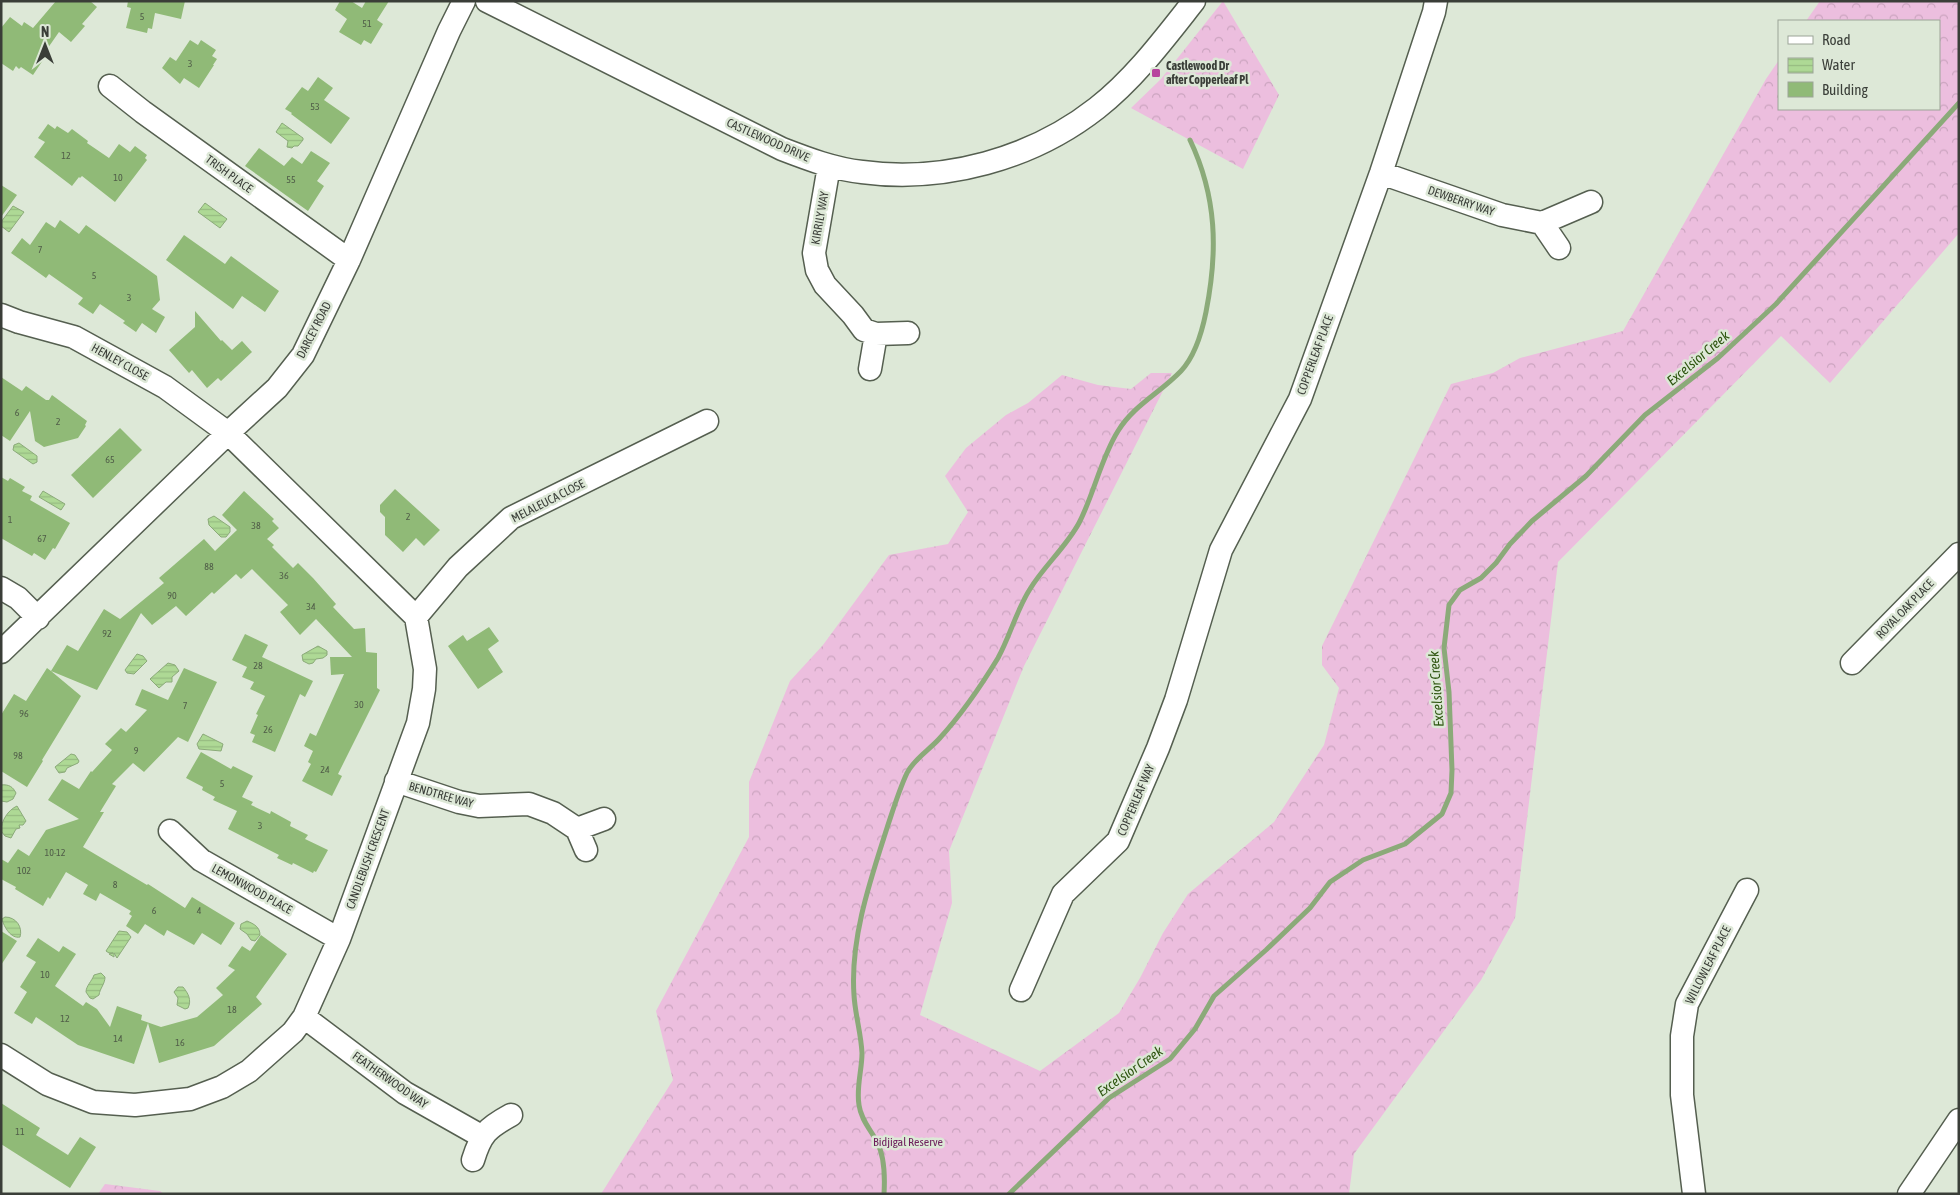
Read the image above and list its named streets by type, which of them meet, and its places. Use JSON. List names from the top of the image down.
{
  "streets": {
    "street": [
      "CASTLEWOOD DRIVE",
      "TRISH PLACE",
      "DEWBERRY WAY",
      "KIRRILY WAY",
      "DARCEY ROAD",
      "COPPERLEAF PLACE",
      "HENLEY CLOSE",
      "MELALEUCA CLOSE",
      "ROYAL OAK PLACE",
      "BENDTREE WAY",
      "COPPERLEAF WAY",
      "CANDLEBUSH CRESCENT",
      "LEMONWOOD PLACE",
      "WILLOWLEAF PLACE",
      "FEATHERWOOD WAY"
    ]
  },
  "crossings": [
    ["CASTLEWOOD DRIVE", "KIRRILY WAY"],
    ["TRISH PLACE", "DARCEY ROAD"],
    ["DEWBERRY WAY", "COPPERLEAF PLACE"],
    ["DARCEY ROAD", "HENLEY CLOSE"],
    ["COPPERLEAF PLACE", "COPPERLEAF WAY"],
    ["MELALEUCA CLOSE", "CANDLEBUSH CRESCENT"],
    ["BENDTREE WAY", "CANDLEBUSH CRESCENT"],
    ["CANDLEBUSH CRESCENT", "LEMONWOOD PLACE"],
    ["CANDLEBUSH CRESCENT", "FEATHERWOOD WAY"]
  ],
  "water": ["Excelsior Creek"],
  "parks": ["Bidjigal Reserve"],
  "places": {
    "transit": ["Castlewood Dr after Copperleaf Pl"]
  },
  "house_numbers": [
    "5",
    "51",
    "3",
    "53",
    "12",
    "10",
    "55",
    "7",
    "5",
    "3",
    "6",
    "2",
    "65",
    "2",
    "1",
    "38",
    "67",
    "88",
    "36",
    "90",
    "34",
    "92",
    "28",
    "30",
    "7",
    "96",
    "26",
    "9",
    "98",
    "24",
    "5",
    "3",
    "10-12",
    "102",
    "8",
    "6",
    "4",
    "10",
    "18",
    "12",
    "14",
    "16",
    "11"
  ],
  "legend": ["Road", "Water", "Building"],
  "north": "top"
}
